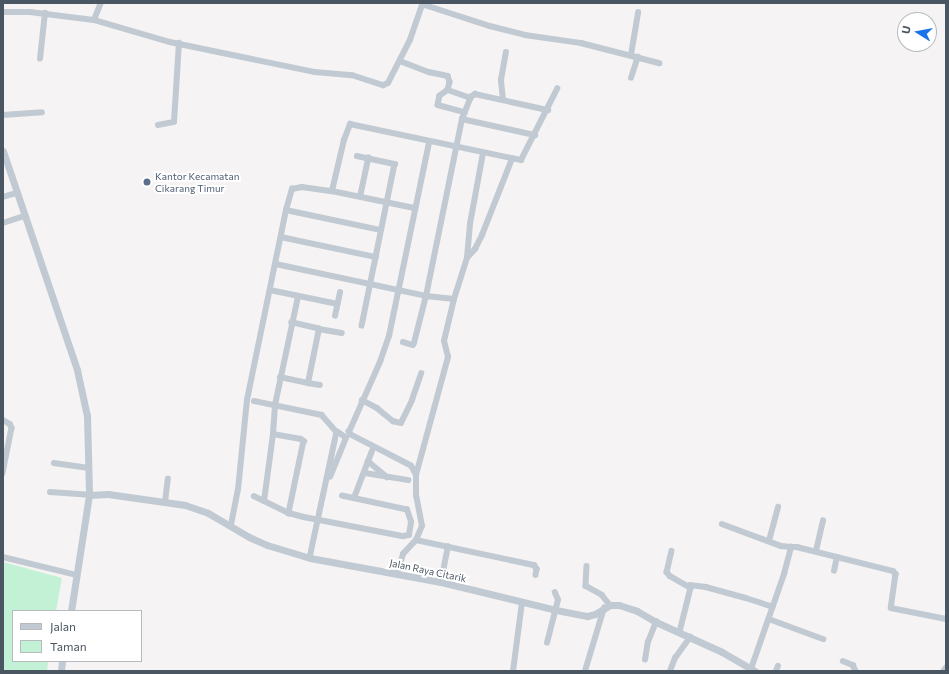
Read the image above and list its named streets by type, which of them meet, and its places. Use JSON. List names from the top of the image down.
{
  "streets": {
    "street": ["Jalan Raya Citarik"]
  },
  "places": ["Kantor Kecamatan Cikarang Timur"],
  "legend": ["Jalan", "Taman"],
  "north": "left"
}
